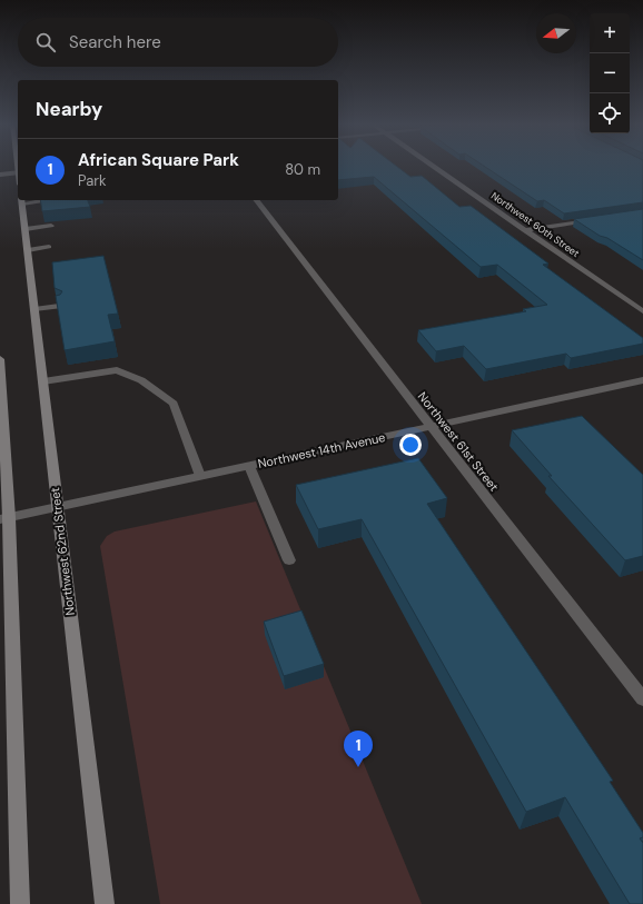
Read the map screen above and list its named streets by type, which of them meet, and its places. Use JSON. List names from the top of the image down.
{
  "streets": {
    "main road": ["Northwest 62nd Street"],
    "street": ["Northwest 60th Street", "Northwest 61st Street", "Northwest 14th Avenue"]
  },
  "crossings": [
    ["Northwest 61st Street", "Northwest 14th Avenue"],
    ["Northwest 14th Avenue", "Northwest 62nd Street"]
  ],
  "north": "left",
  "page": {
    "map_buttons": ["+", "−"],
    "search": "Search here",
    "heading": "Nearby",
    "list": [
      {
        "mark": "1",
        "name": "African Square Park",
        "note": "Park",
        "value": "80 m"
      }
    ],
    "pins": "1"
  }
}
